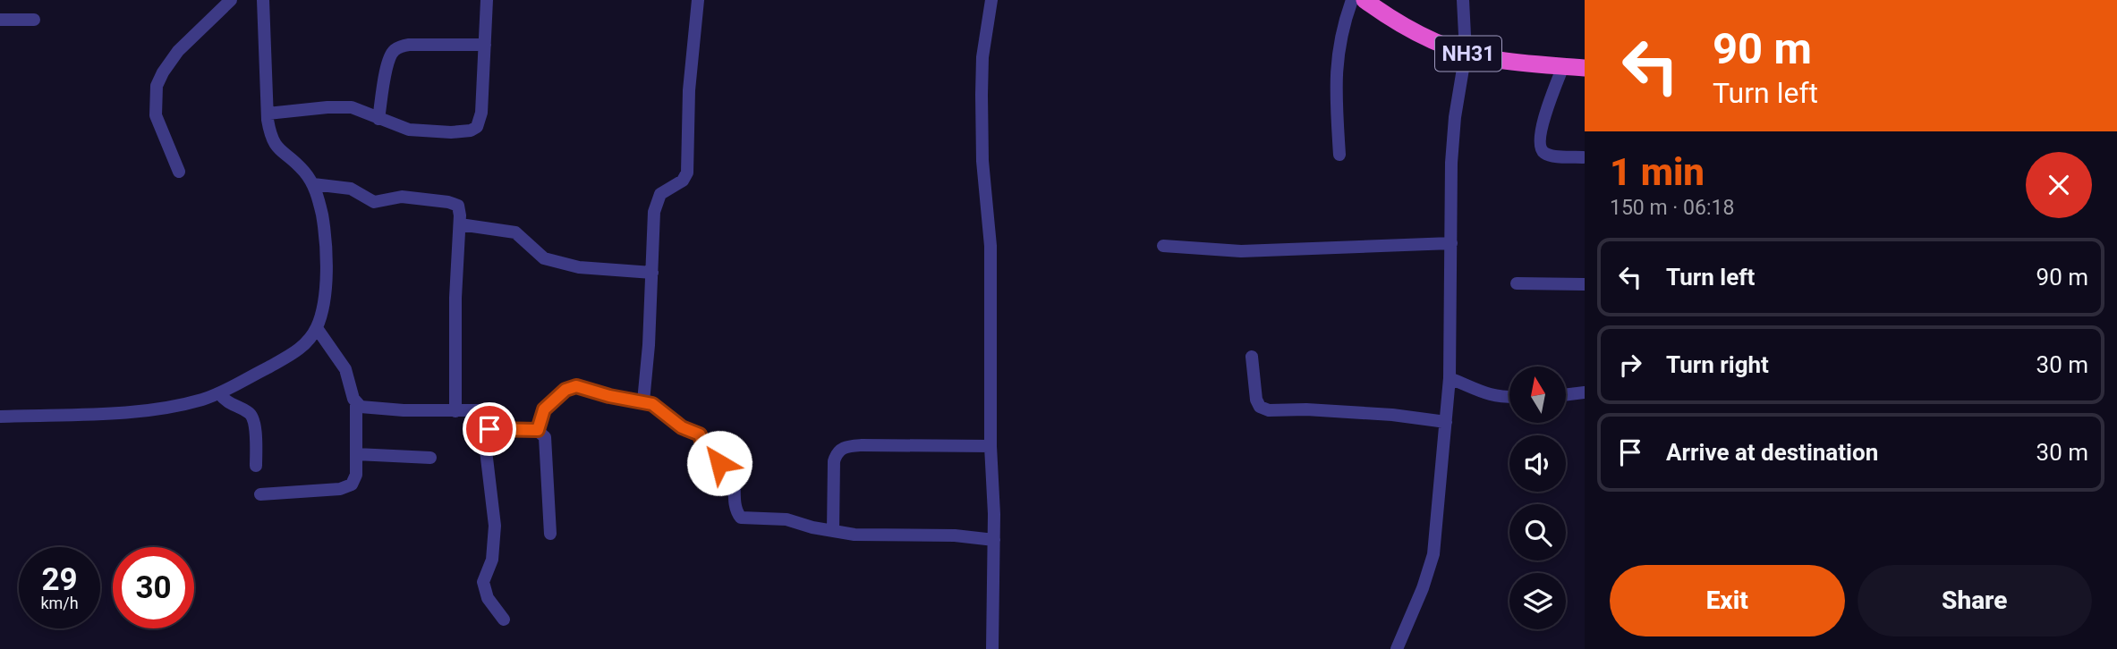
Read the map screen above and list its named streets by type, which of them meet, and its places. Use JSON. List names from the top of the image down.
{
  "streets": {
    "highway": ["NH31"]
  },
  "north": "top",
  "page": {
    "turn": ["90 m", "Turn left"],
    "heading": ["1 min", "150 m · 06:18"],
    "list": [
      {
        "name": "Turn left",
        "value": "90 m"
      },
      {
        "name": "Turn right",
        "value": "30 m"
      },
      {
        "name": "Arrive at destination",
        "value": "30 m"
      }
    ],
    "speed": "29 km/h",
    "limit": "30",
    "buttons": ["Exit", "Share"]
  }
}
